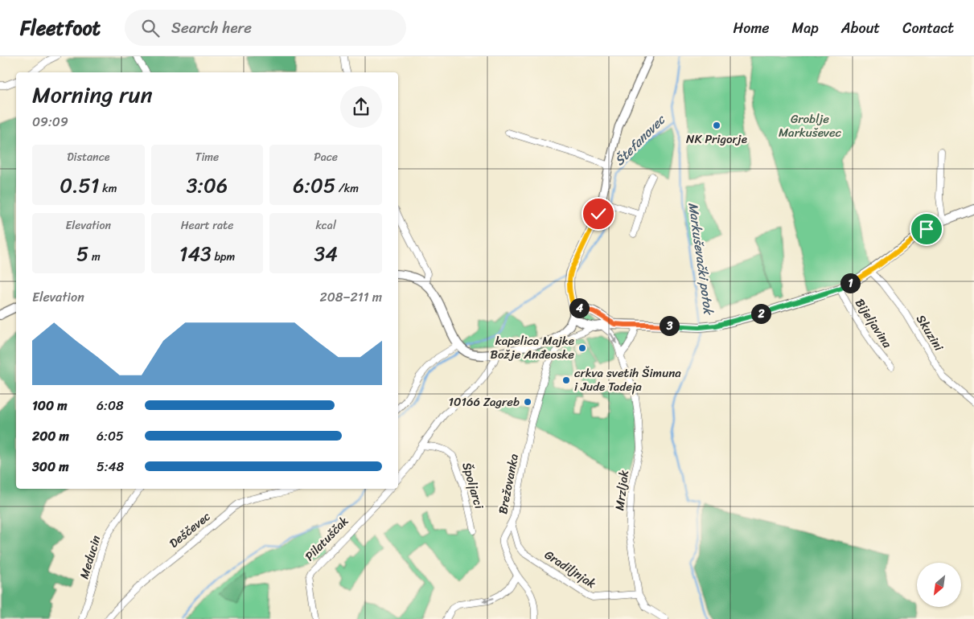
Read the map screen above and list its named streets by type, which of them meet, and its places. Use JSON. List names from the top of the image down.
{
  "streets": {
    "street": [
      "Bijeljavina",
      "Skuzini",
      "Brežovanka",
      "Špoljarci",
      "Mrzljak",
      "Deščevec",
      "Pilatuščak",
      "Meducin",
      "Gradiljnjak"
    ]
  },
  "crossings": [
    ["Brežovanka", "Mrzljak"],
    ["Brežovanka", "Gradiljnjak"],
    ["Mrzljak", "Gradiljnjak"]
  ],
  "water": ["Štefanovec", "Markuševački potok"],
  "parks": ["Groblje Markuševec"],
  "places": [
    "NK Prigorje",
    "kapelica Majke Božje Anđeoske",
    "crkva svetih Šimuna i Jude Tadeja",
    "10166 Zagreb"
  ],
  "north": "bottom left",
  "page": {
    "header": "Fleetfoot",
    "search": "Search here",
    "nav": [
      "Home",
      "Map",
      "About",
      "Contact"
    ],
    "heading": ["Morning run", "09:09"],
    "stats": [
      ["Distance", "0.51 km"],
      ["Time", "3:06"],
      ["Pace", "6:05 /km"],
      ["Elevation", "5 m"],
      ["Heart rate", "143 bpm"],
      ["kcal", "34"]
    ],
    "pins": [
      "1",
      "4",
      "2",
      "3"
    ],
    "chart": ["Elevation", "208–211 m"],
    "list": [
      {
        "name": "100 m",
        "note": "6:08"
      },
      {
        "name": "200 m",
        "note": "6:05"
      },
      {
        "name": "300 m",
        "note": "5:48"
      }
    ]
  }
}
